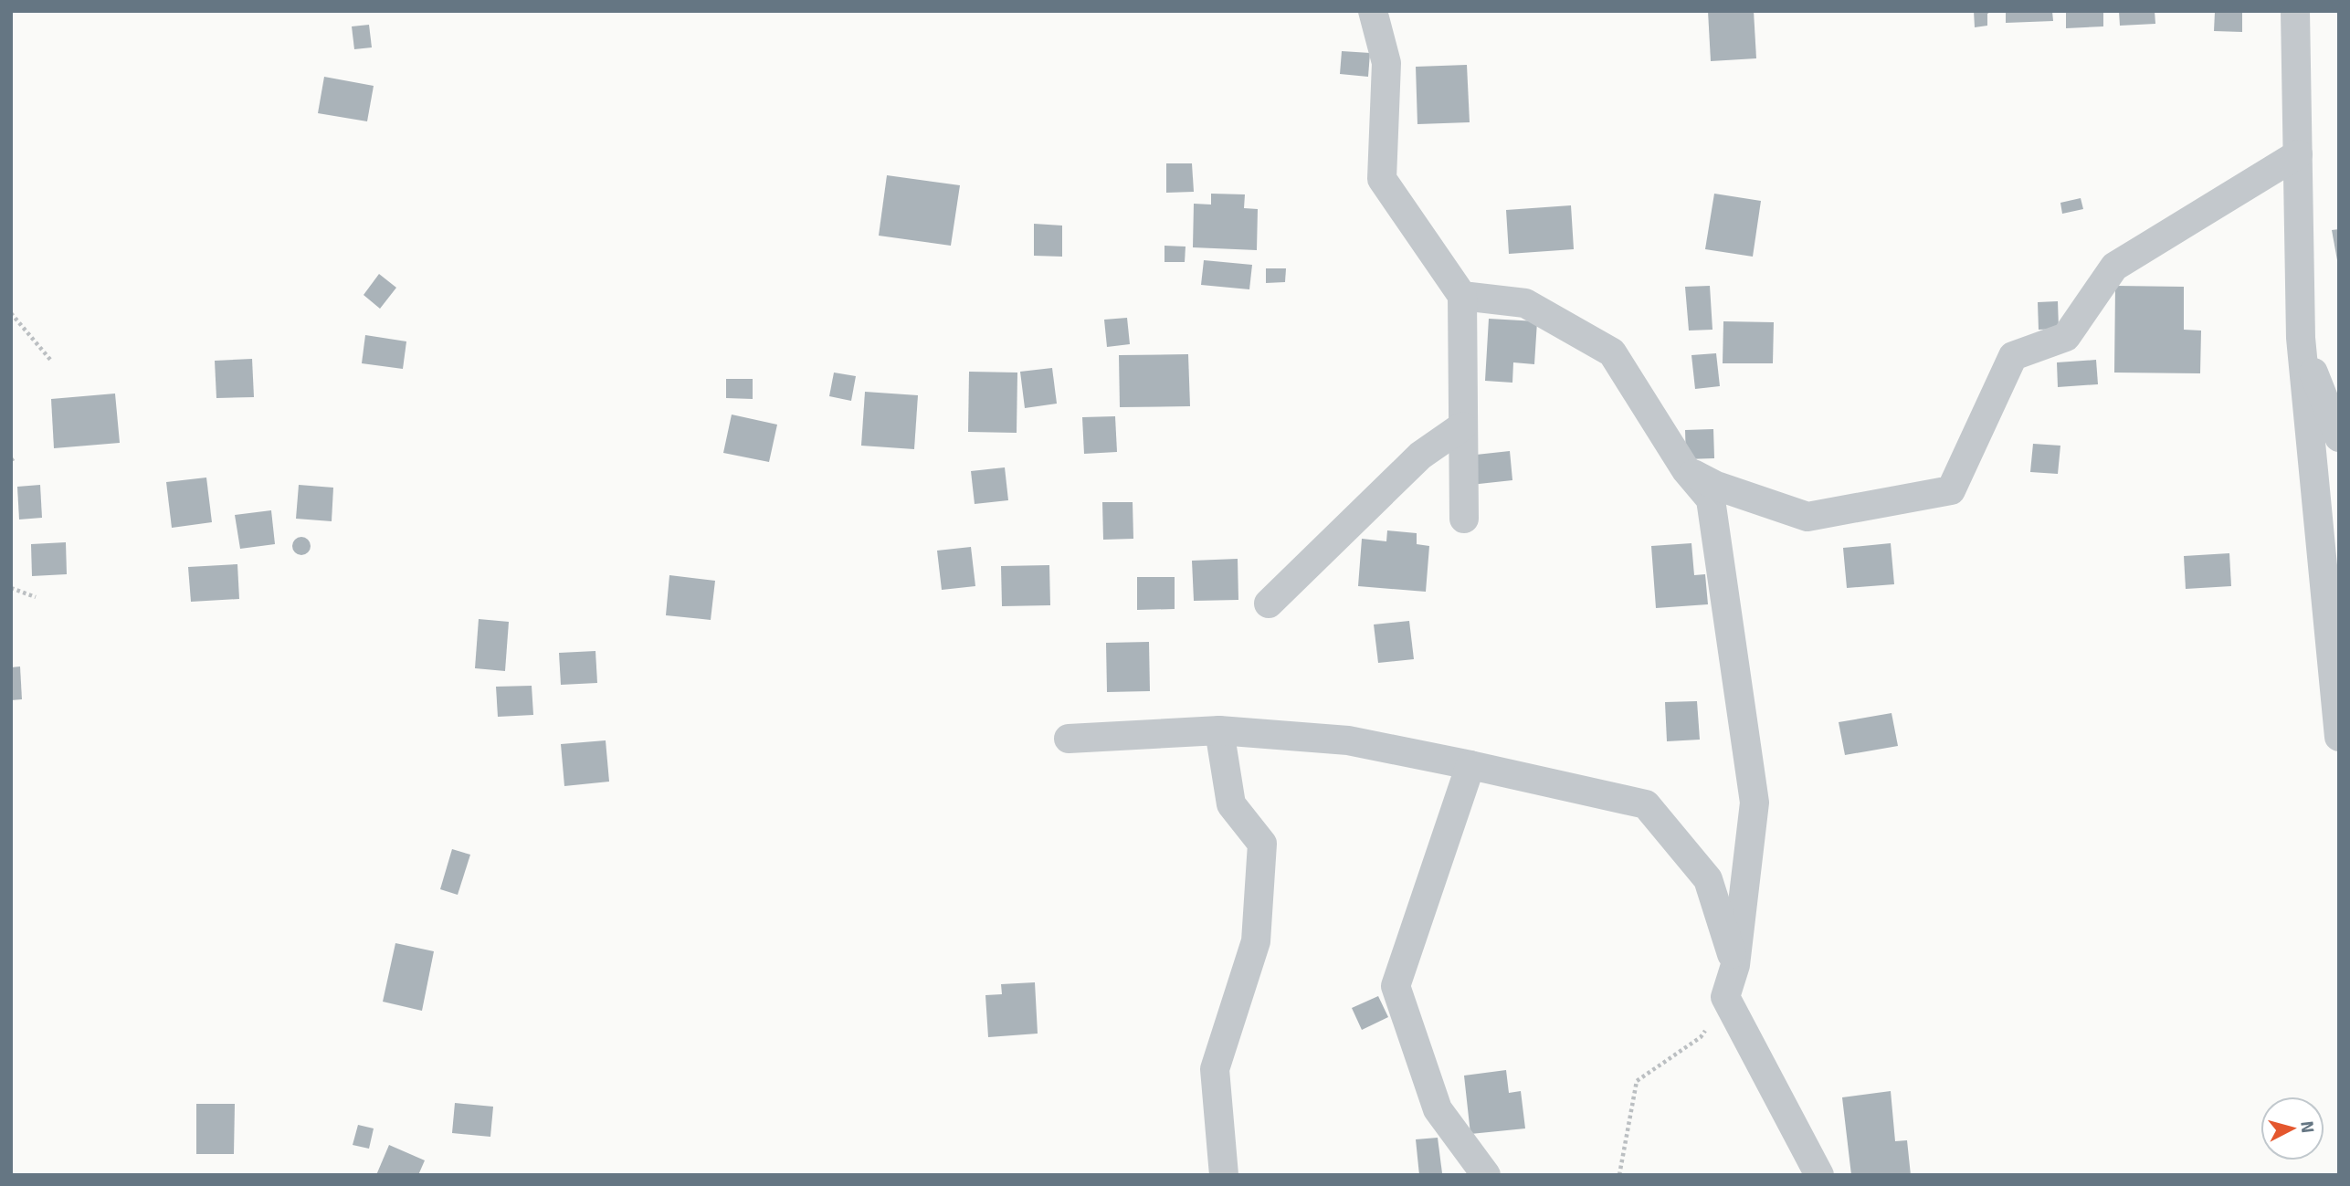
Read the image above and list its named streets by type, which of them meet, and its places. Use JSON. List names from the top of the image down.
{
  "north": "right"
}
